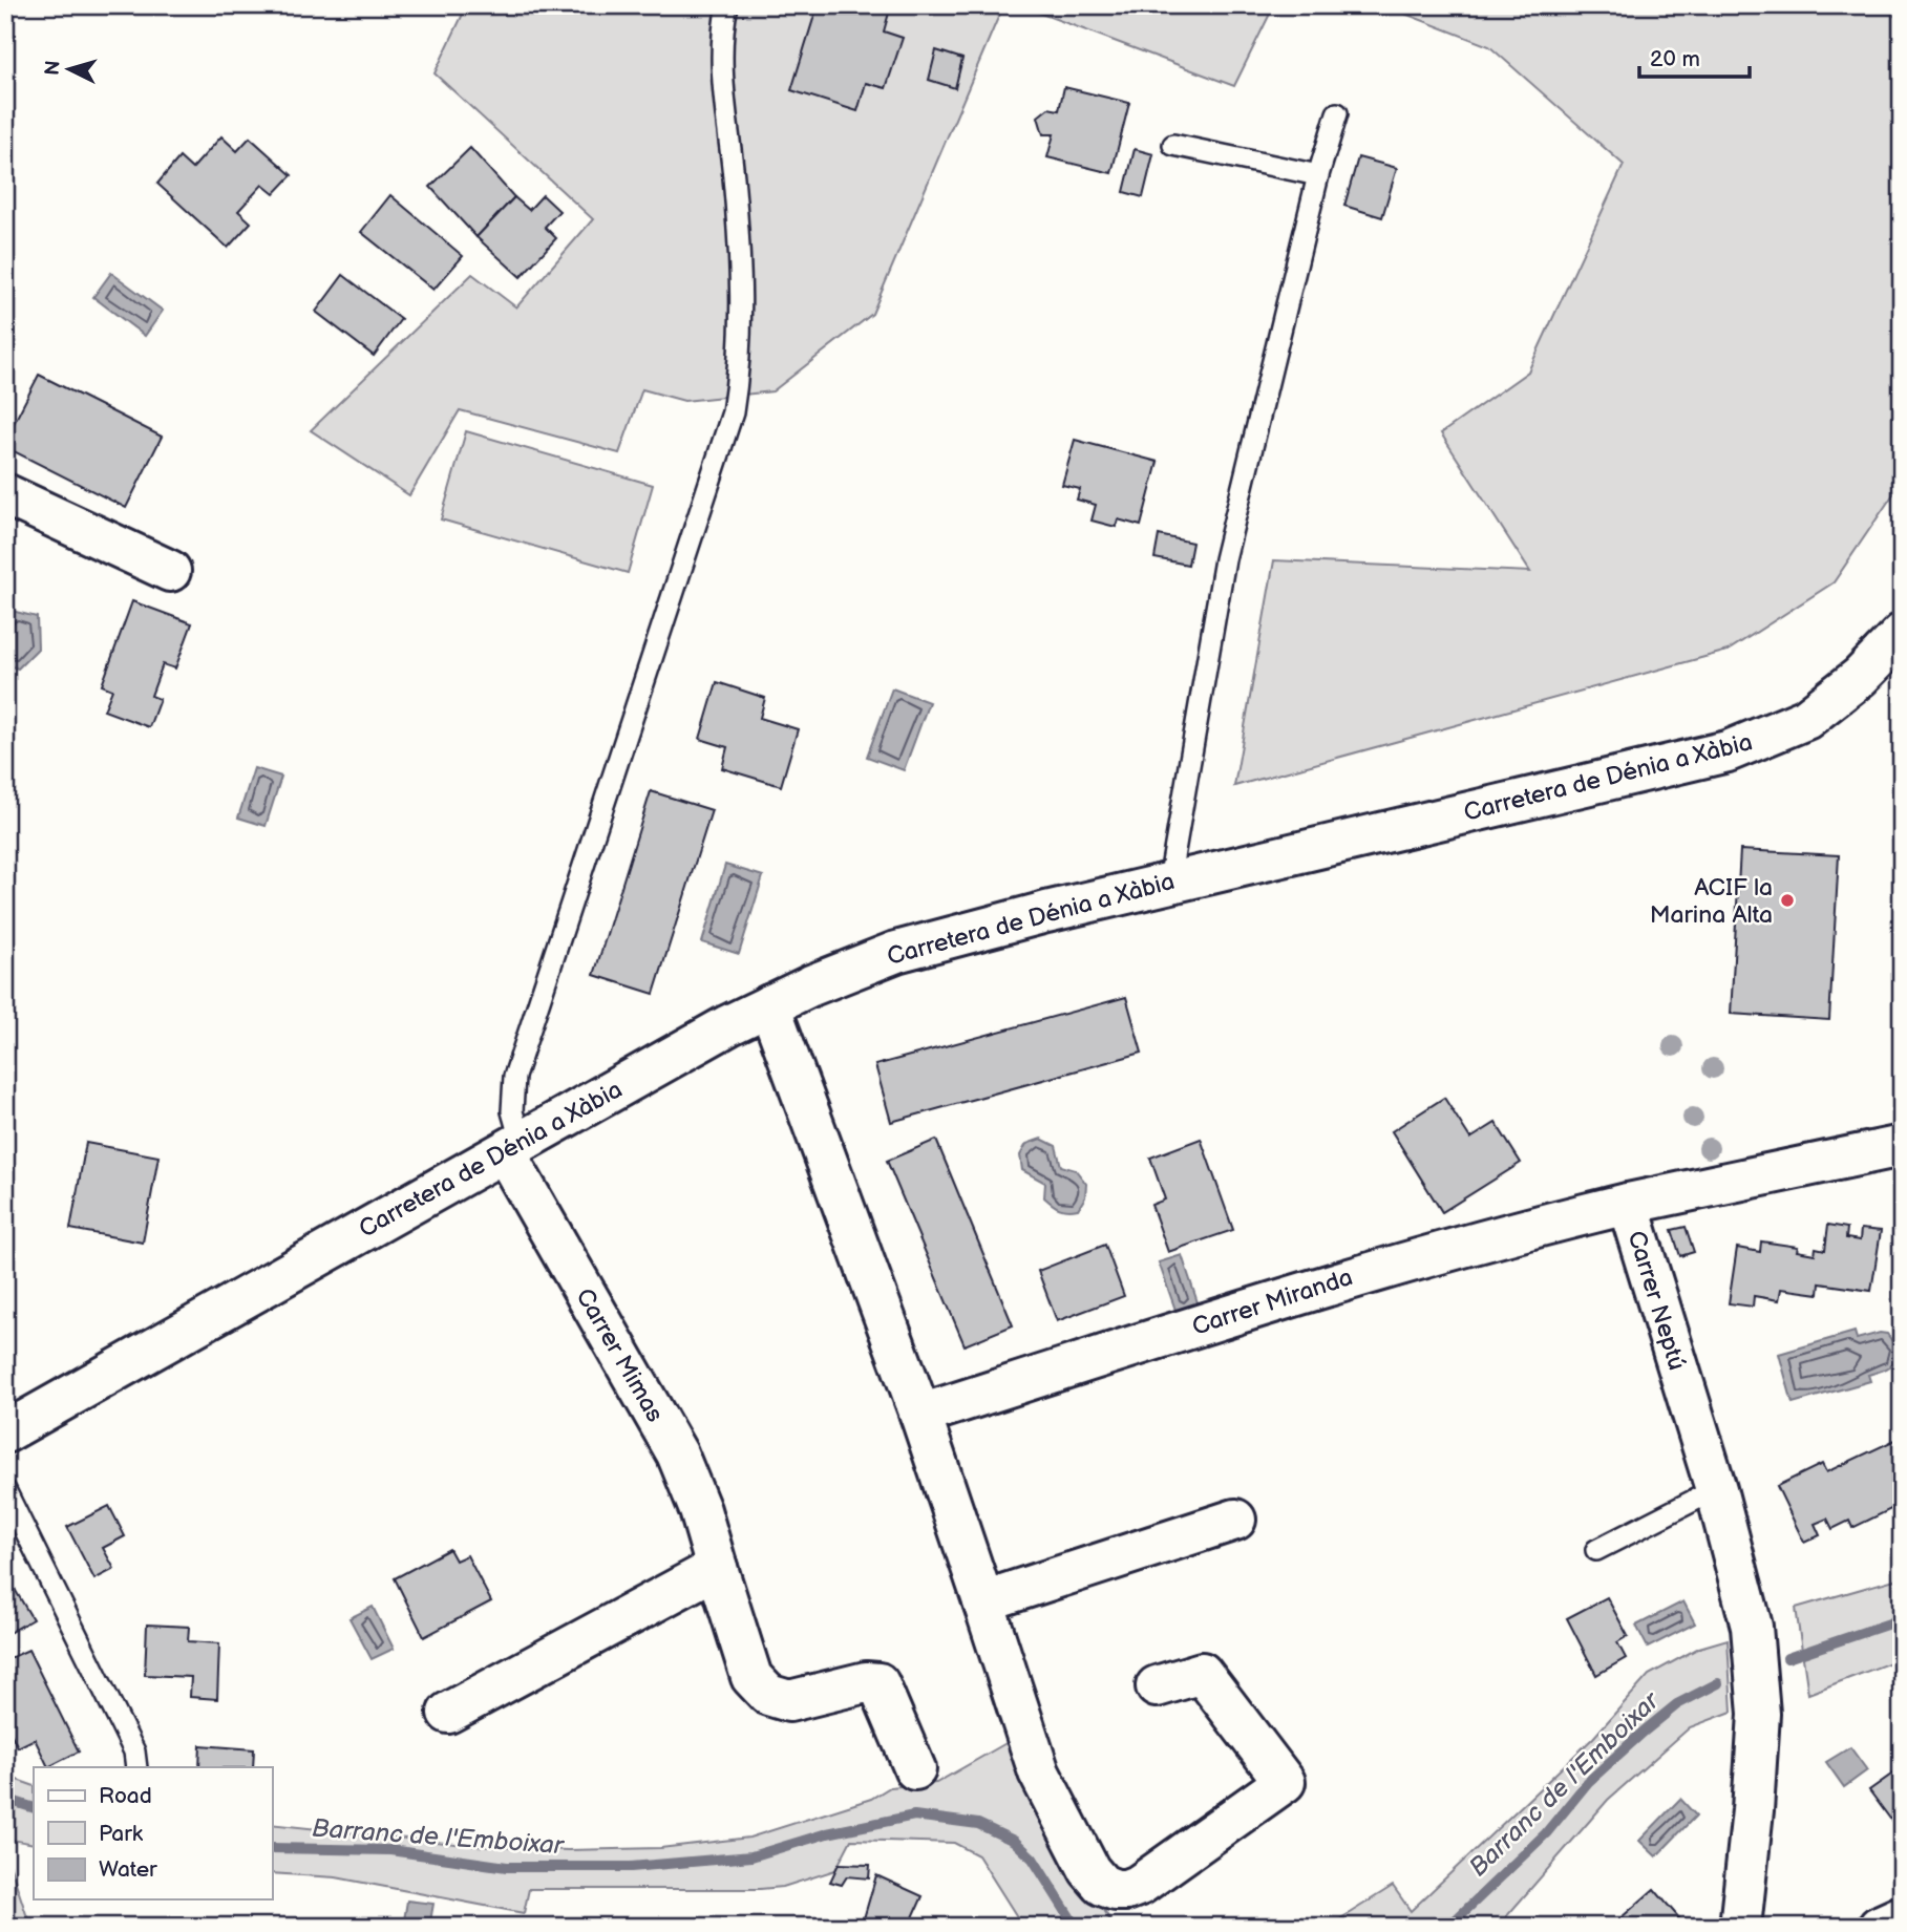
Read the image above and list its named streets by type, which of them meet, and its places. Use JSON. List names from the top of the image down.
{
  "streets": {
    "street": [
      "Carretera de Dénia a Xàbia",
      "Carrer Neptú",
      "Carrer Miranda",
      "Carrer Mimas"
    ]
  },
  "crossings": [
    ["Carretera de Dénia a Xàbia", "Carrer Mimas"],
    ["Carrer Neptú", "Carrer Miranda"]
  ],
  "water": ["Barranc de l'Emboixar"],
  "places": ["ACIF la Marina Alta"],
  "legend": ["Road", "Park", "Water"],
  "scale_bar": "20 m",
  "north": "left"
}
